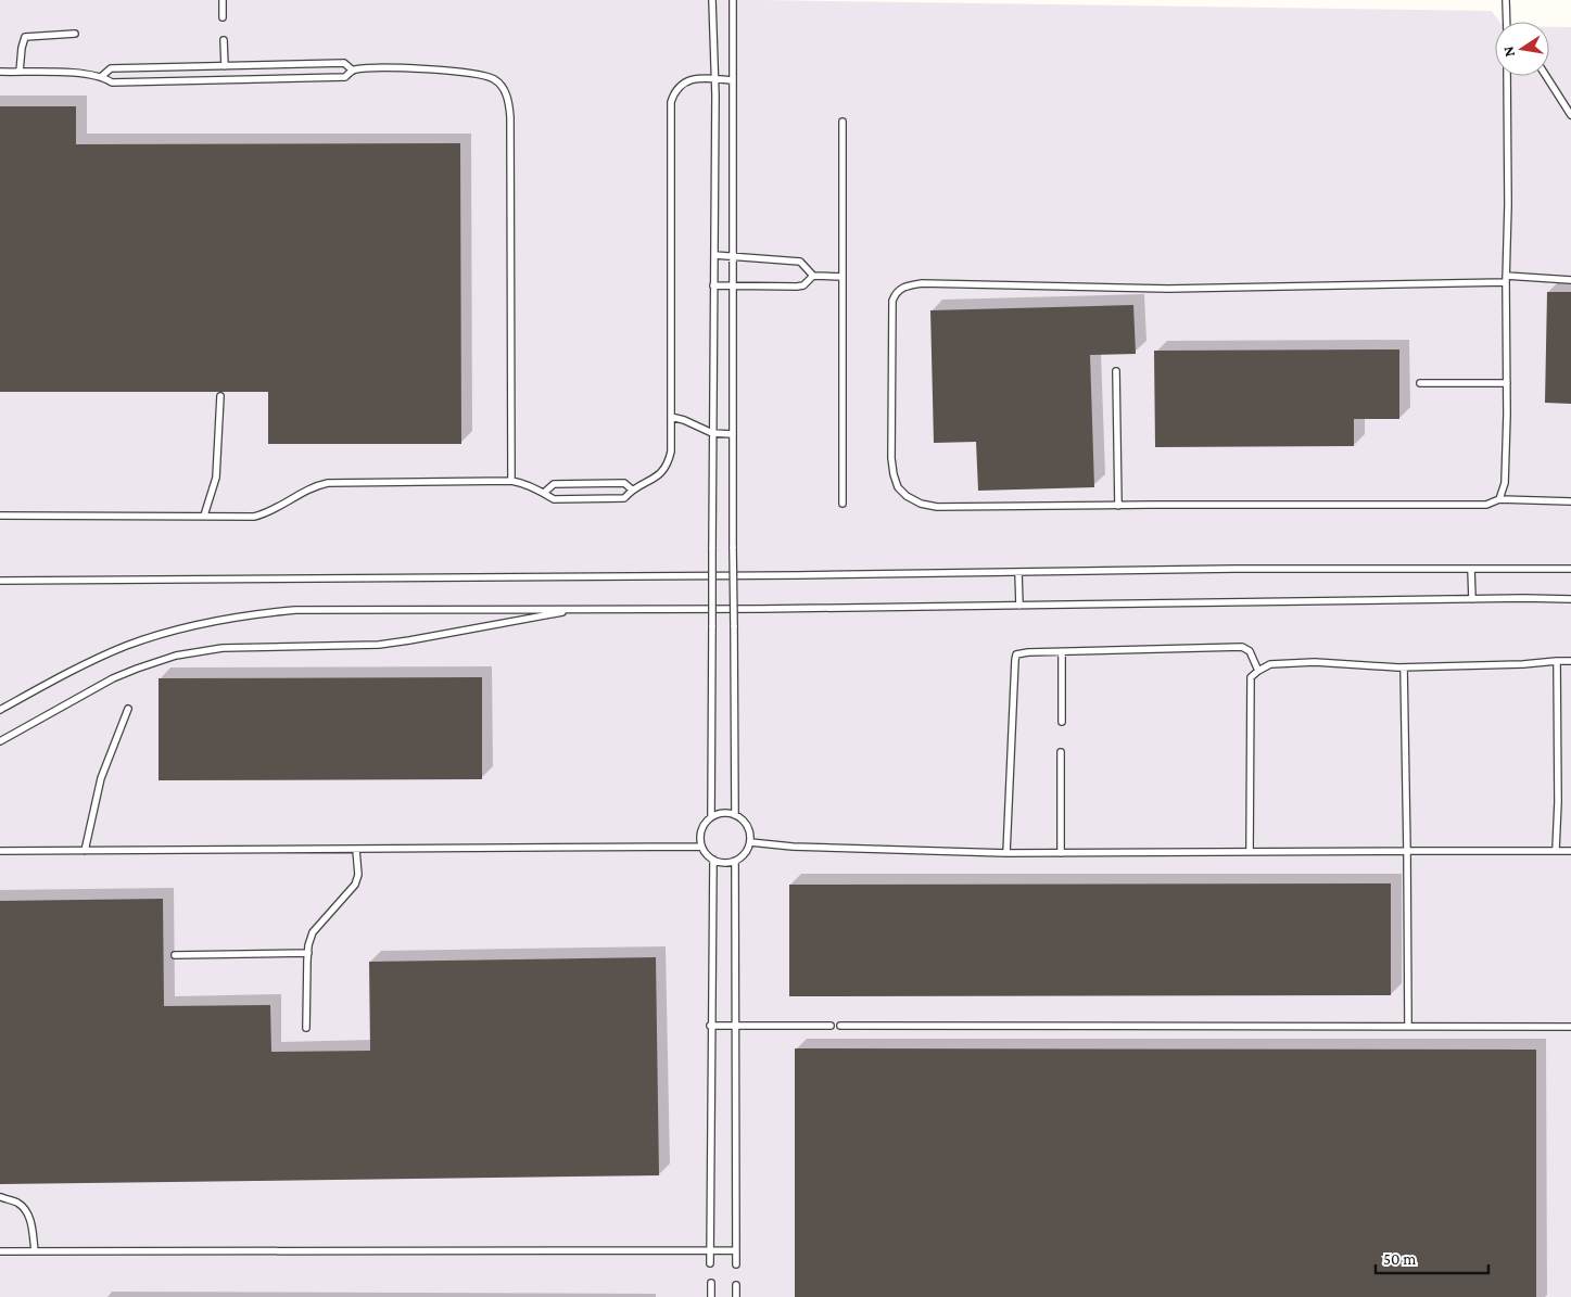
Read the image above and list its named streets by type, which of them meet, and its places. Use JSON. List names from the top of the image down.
{
  "scale_bar": "50 m",
  "north": "left"
}
